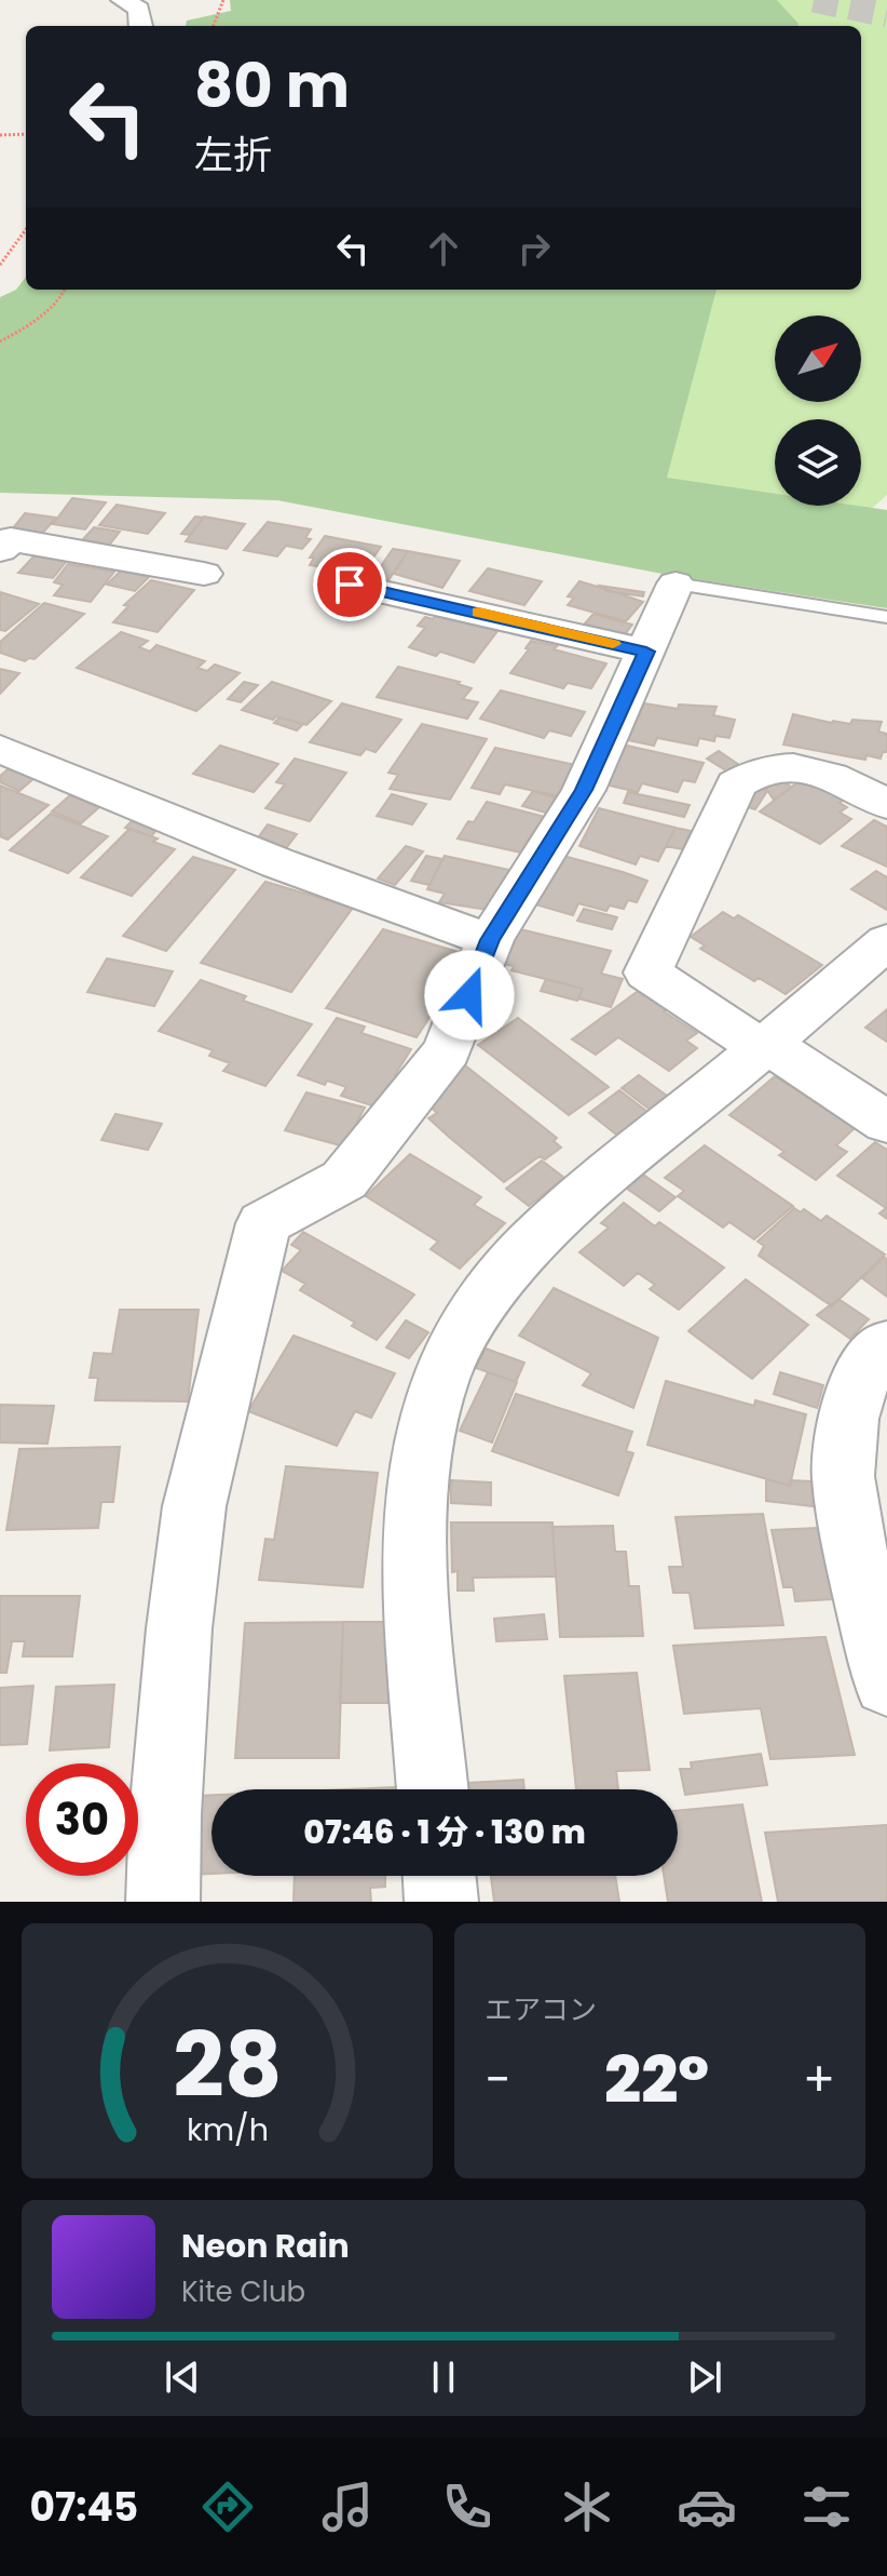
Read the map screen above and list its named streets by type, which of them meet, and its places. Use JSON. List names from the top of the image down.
{
  "north": "top right",
  "page": {
    "turn": ["80 m", "左折"],
    "limit": "30",
    "trip": "07:46 · 1 分 · 130 m",
    "tile": "エアコン",
    "heat": ["−", "22°", "+"],
    "song": ["Neon Rain", "Kite Club"],
    "tabs": "07:45",
    "gauge": ["28", "km/h"]
  }
}
